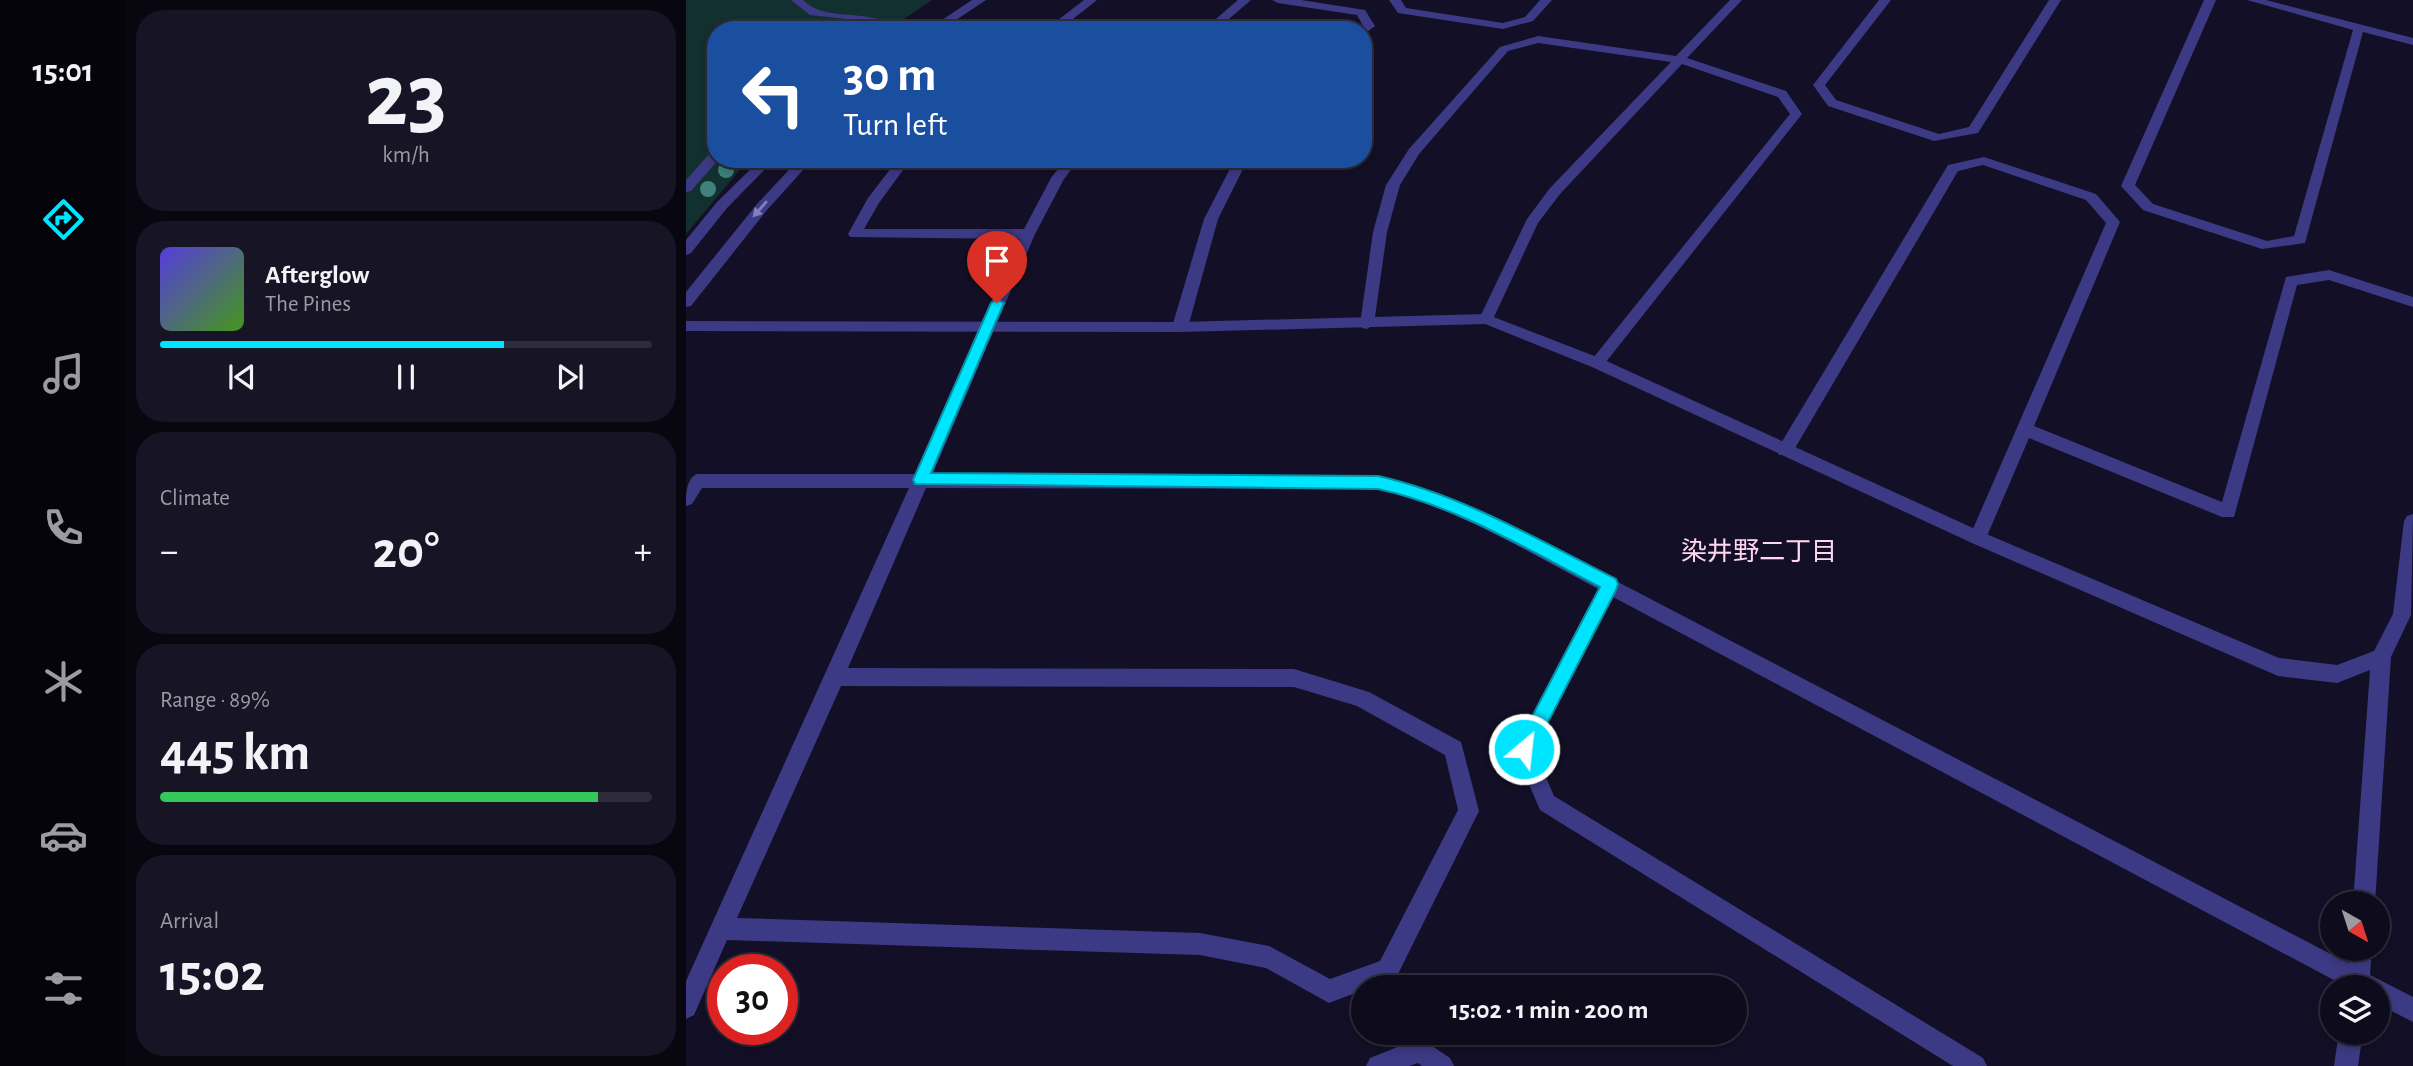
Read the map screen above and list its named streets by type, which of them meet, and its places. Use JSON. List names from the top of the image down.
{
  "districts": ["染井野二丁目"],
  "north": "bottom right",
  "page": {
    "tabs": "15:01",
    "tile": [
      ["23", "km/h"],
      "Climate",
      ["Range · 89%", "445 km"],
      ["Arrival", "15:02"]
    ],
    "turn": ["30 m", "Turn left"],
    "song": ["Afterglow", "The Pines"],
    "heat": ["−", "20°", "+"],
    "limit": "30",
    "trip": "15:02 · 1 min · 200 m"
  }
}
